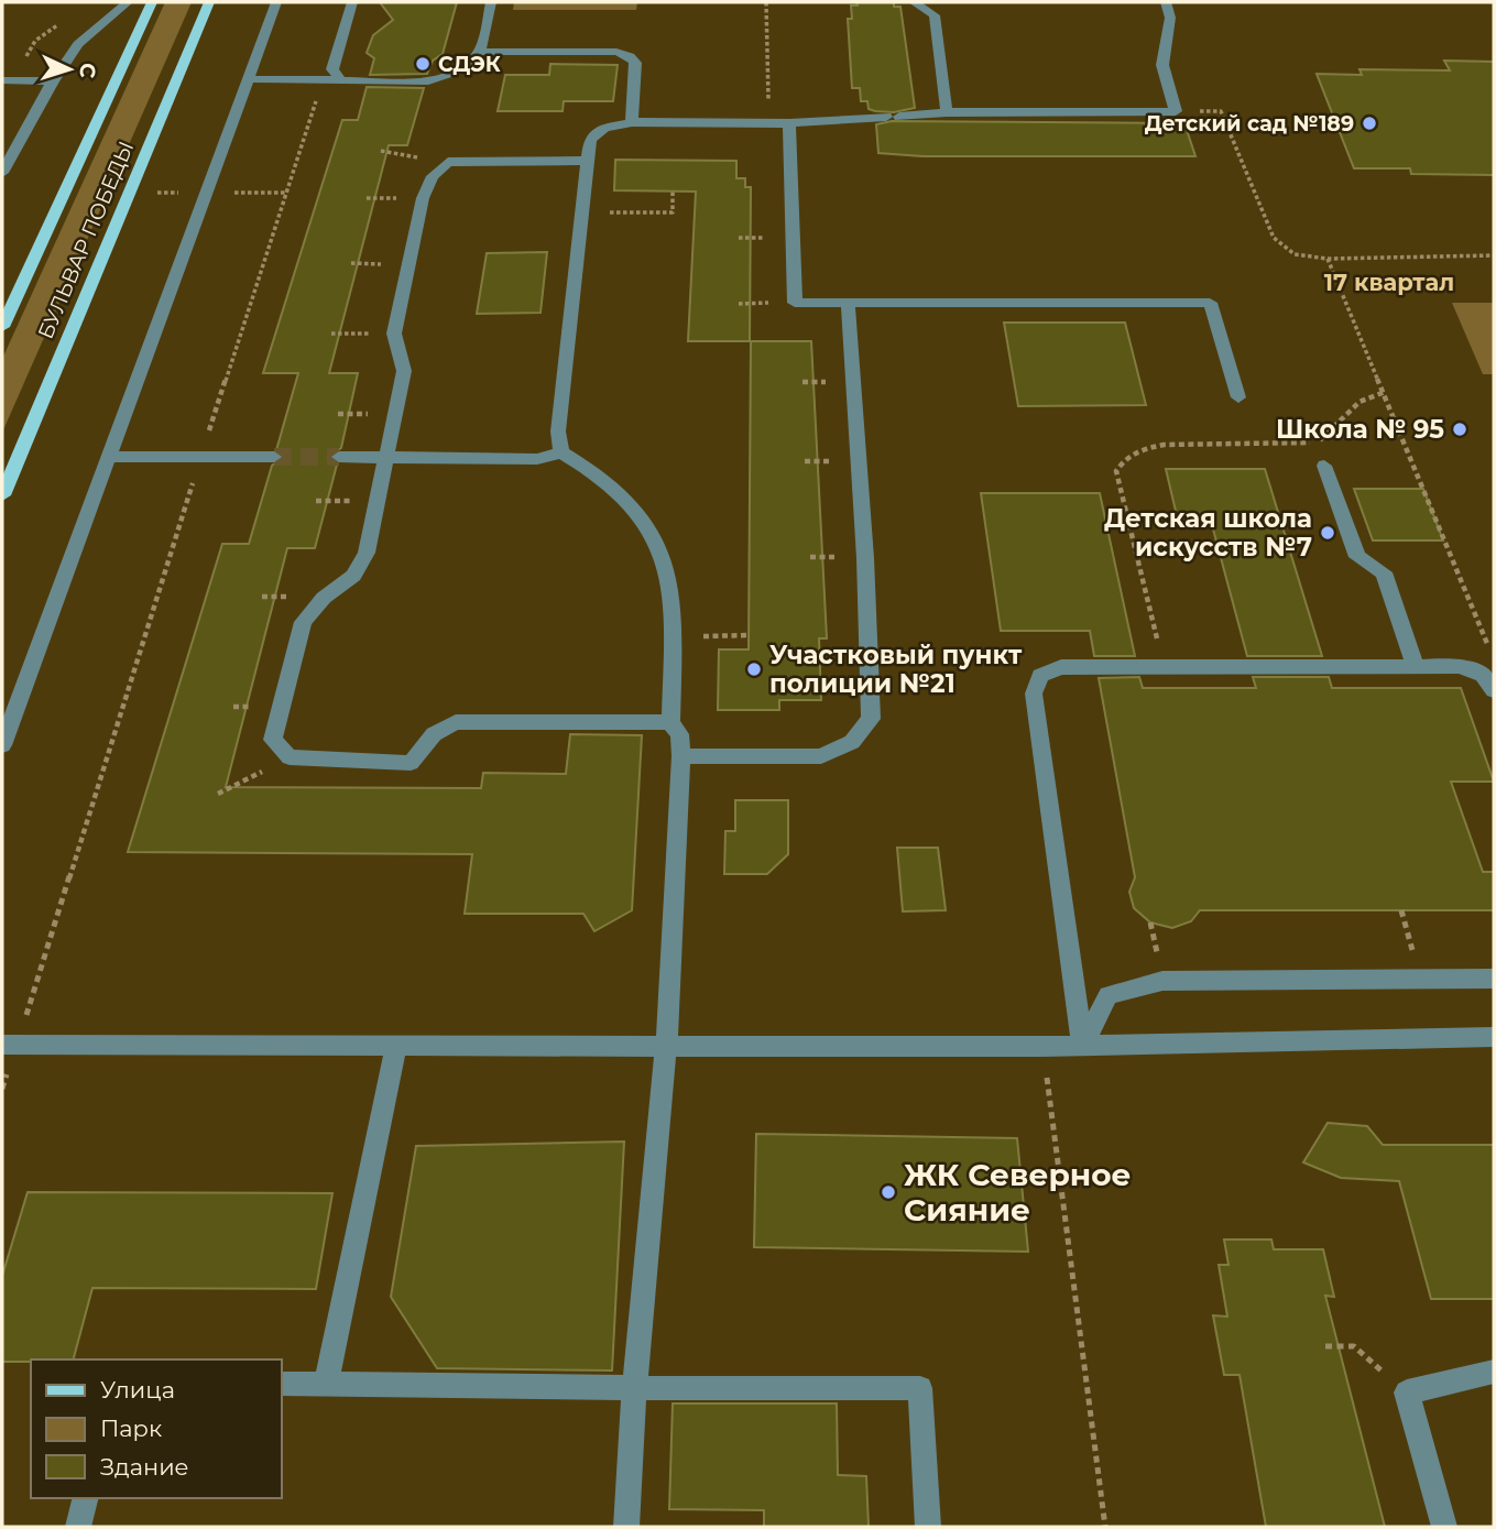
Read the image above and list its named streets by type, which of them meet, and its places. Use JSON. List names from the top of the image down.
{
  "streets": {
    "main road": ["БУЛЬВАР ПОБЕДЫ"]
  },
  "districts": ["17 квартал"],
  "places": [
    "СДЭК",
    "Детский сад №189",
    "Школа № 95",
    "Детская школа искусств №7",
    "Участковый пункт полиции №21",
    "ЖК Северное Сияние"
  ],
  "legend": ["Улица", "Парк", "Здание"],
  "north": "right"
}
